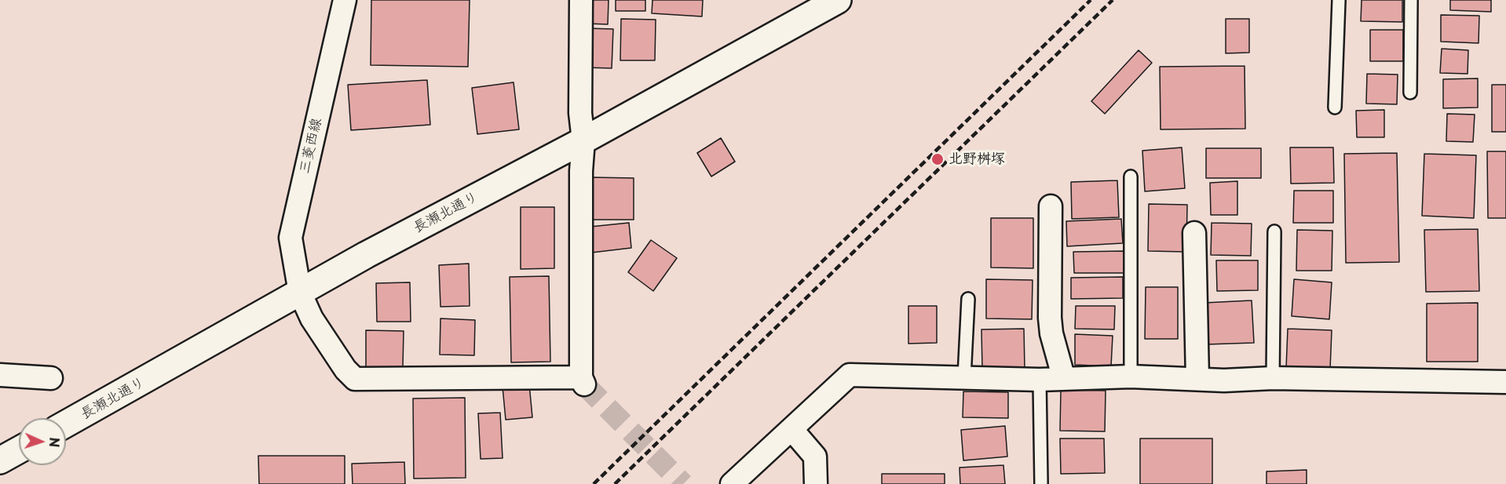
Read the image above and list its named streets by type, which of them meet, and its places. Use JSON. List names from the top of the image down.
{
  "streets": {
    "street": ["三菱西線", "長瀬北通り"]
  },
  "crossings": [
    ["三菱西線", "長瀬北通り"]
  ],
  "places": ["北野桝塚"],
  "north": "right"
}
